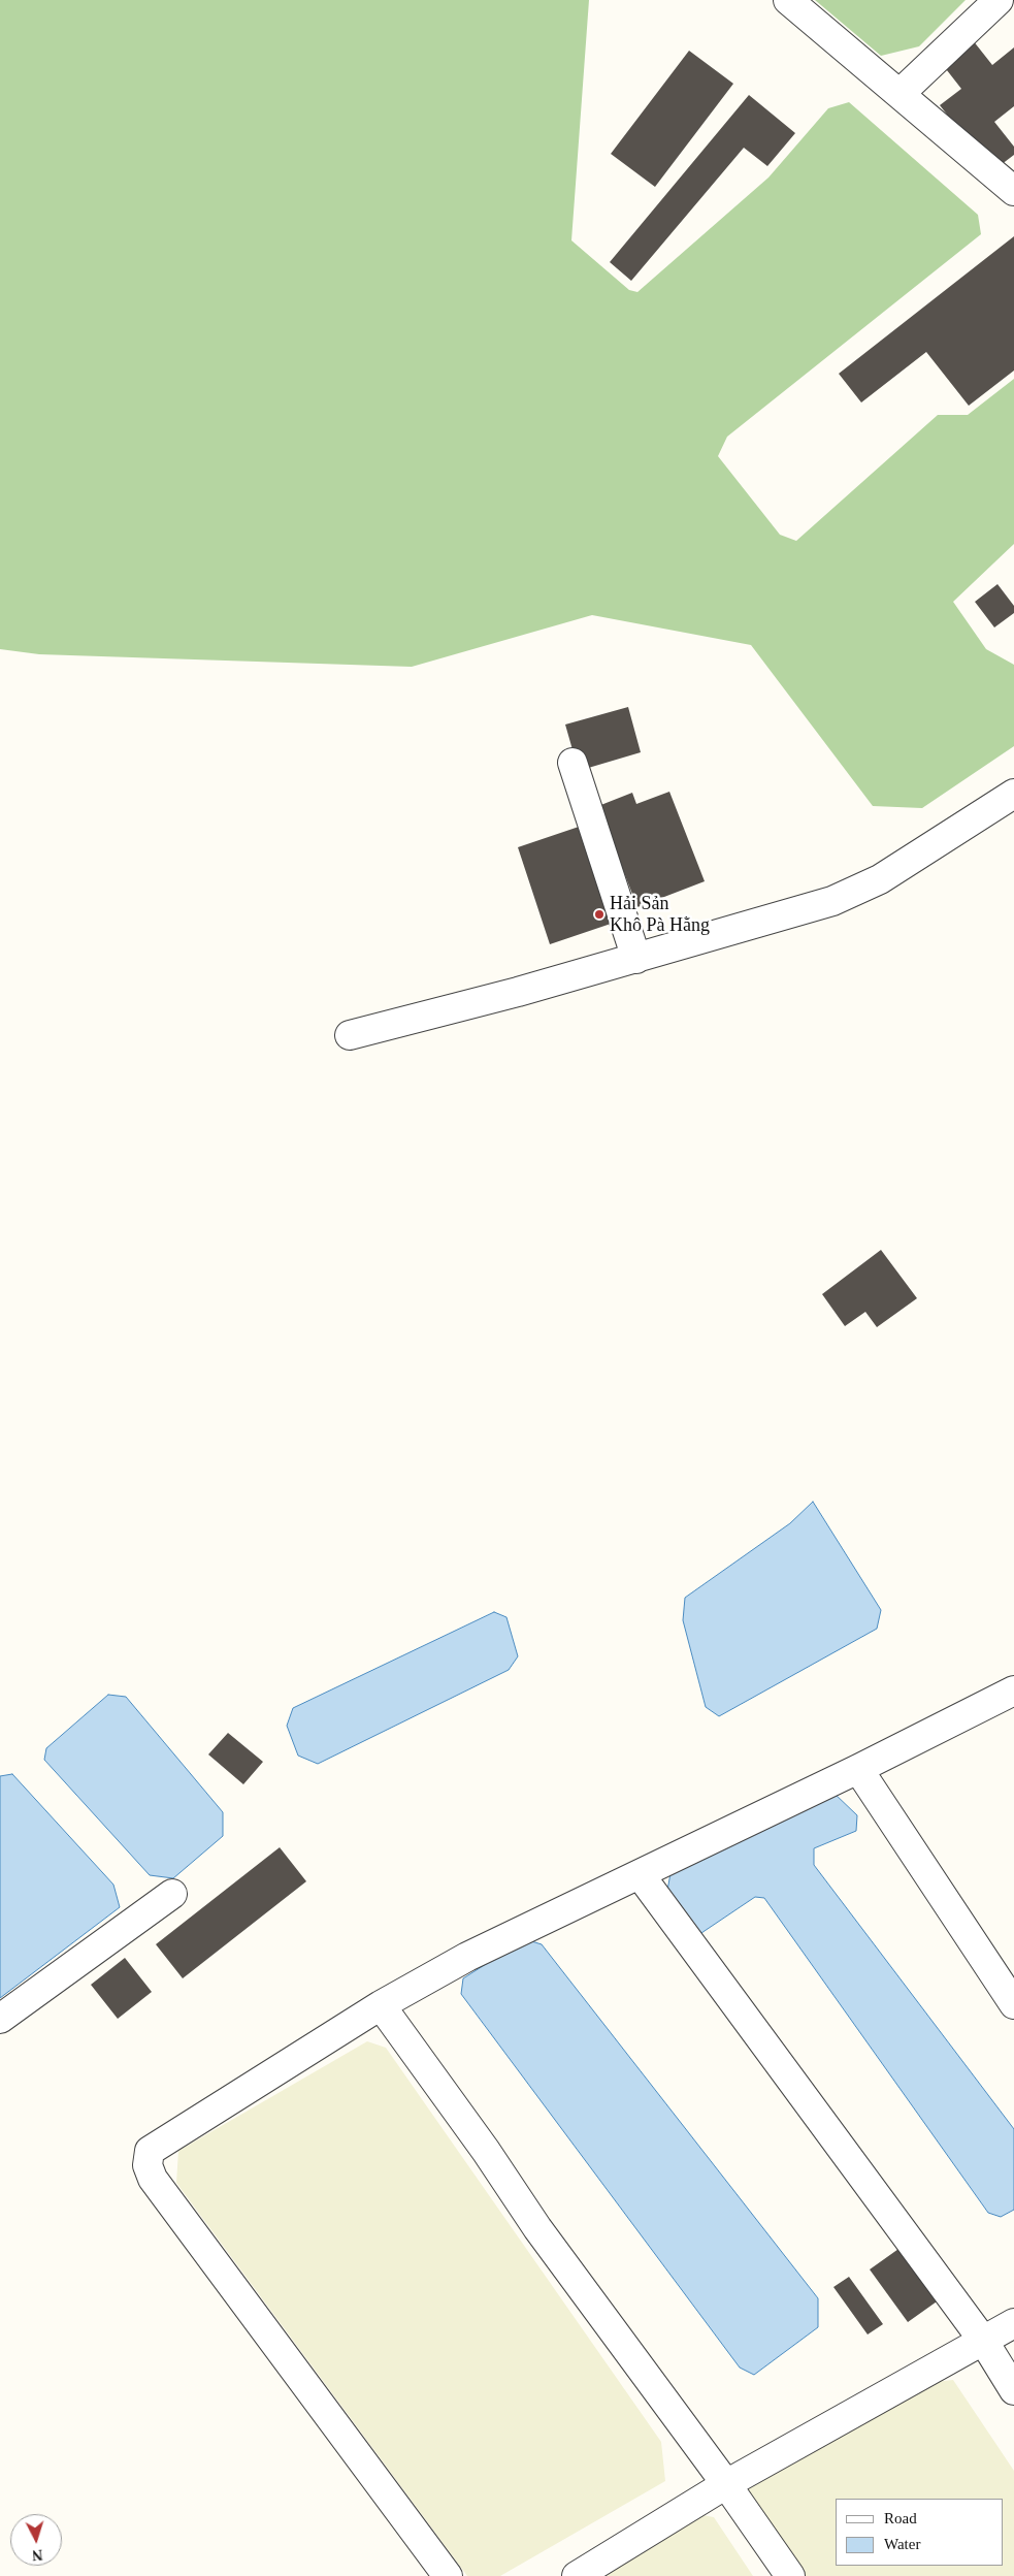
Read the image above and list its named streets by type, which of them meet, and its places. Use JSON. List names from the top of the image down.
{
  "places": ["Hải Sản Khô Pà Hằng"],
  "legend": ["Road", "Water"],
  "north": "bottom"
}
